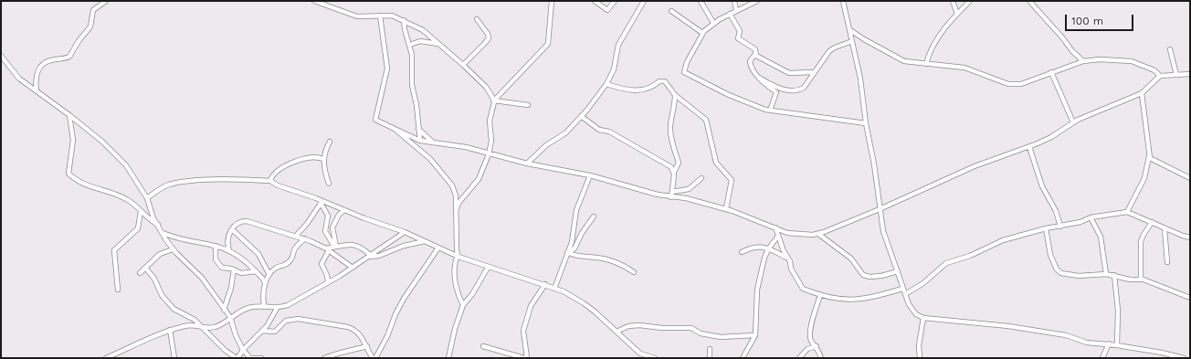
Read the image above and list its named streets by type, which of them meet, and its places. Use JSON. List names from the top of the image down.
{
  "scale_bar": "100 m"
}
